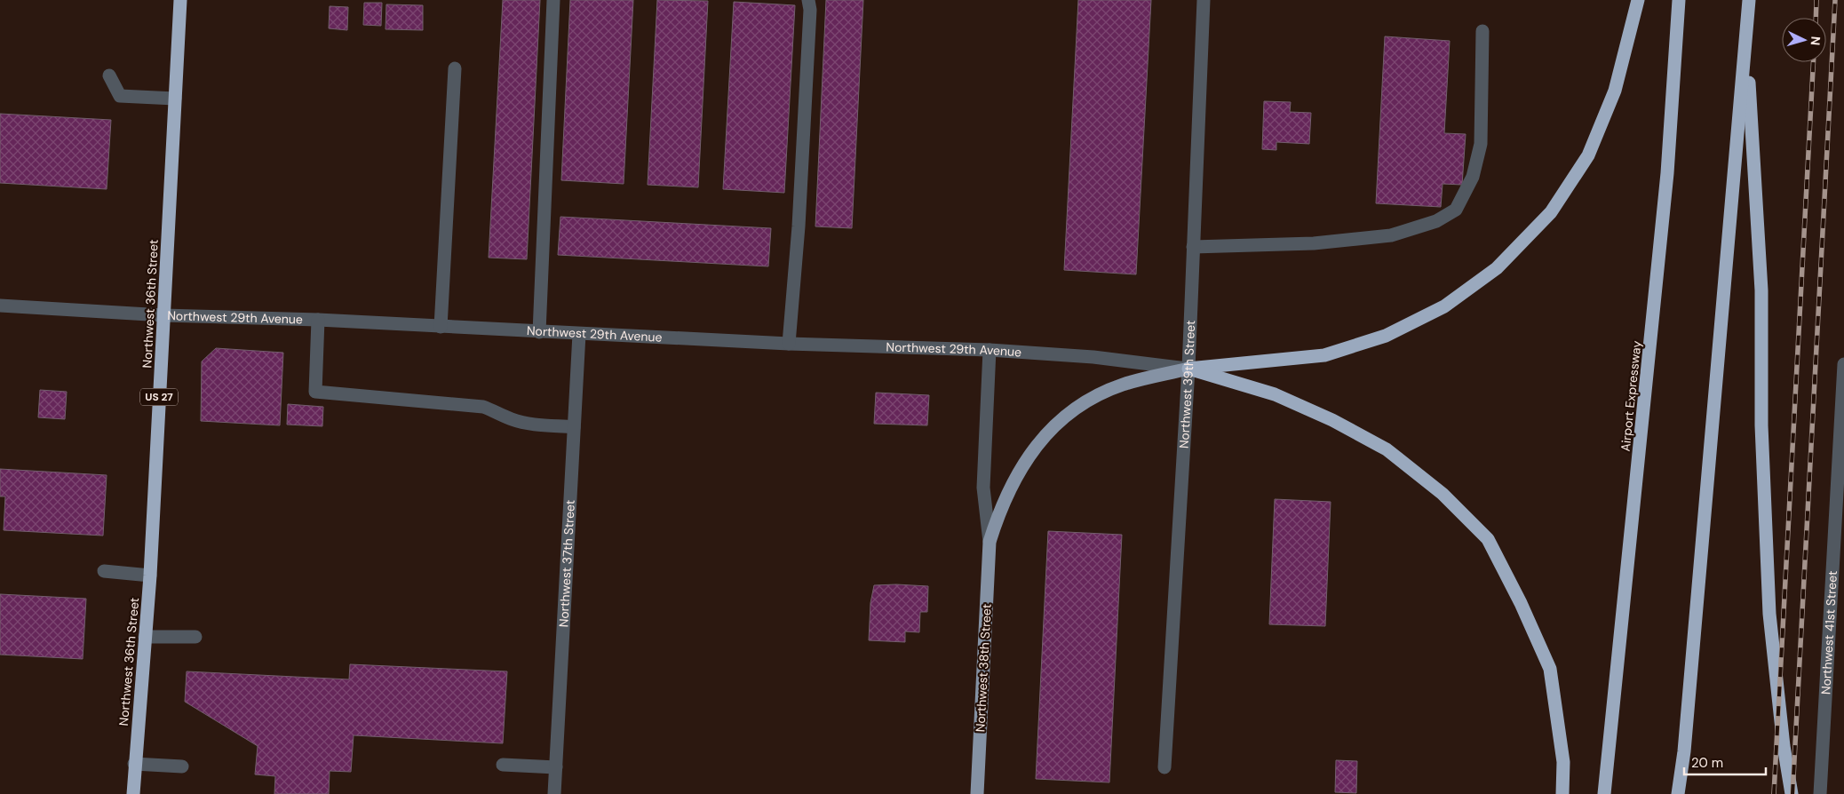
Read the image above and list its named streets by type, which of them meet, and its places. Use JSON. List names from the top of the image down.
{
  "streets": {
    "highway": ["Northwest 36th Street", "Airport Expressway", "US 27"],
    "main road": ["Northwest 38th Street"],
    "street": [
      "Northwest 29th Avenue",
      "Northwest 39th Street",
      "Northwest 37th Street",
      "Northwest 41st Street"
    ]
  },
  "crossings": [
    ["Northwest 36th Street", "Northwest 29th Avenue"],
    ["Northwest 29th Avenue", "Northwest 39th Street"],
    ["Northwest 29th Avenue", "Northwest 37th Street"],
    ["Northwest 29th Avenue", "Northwest 38th Street"],
    ["Northwest 39th Street", "Northwest 38th Street"]
  ],
  "scale_bar": "20 m",
  "north": "right"
}
